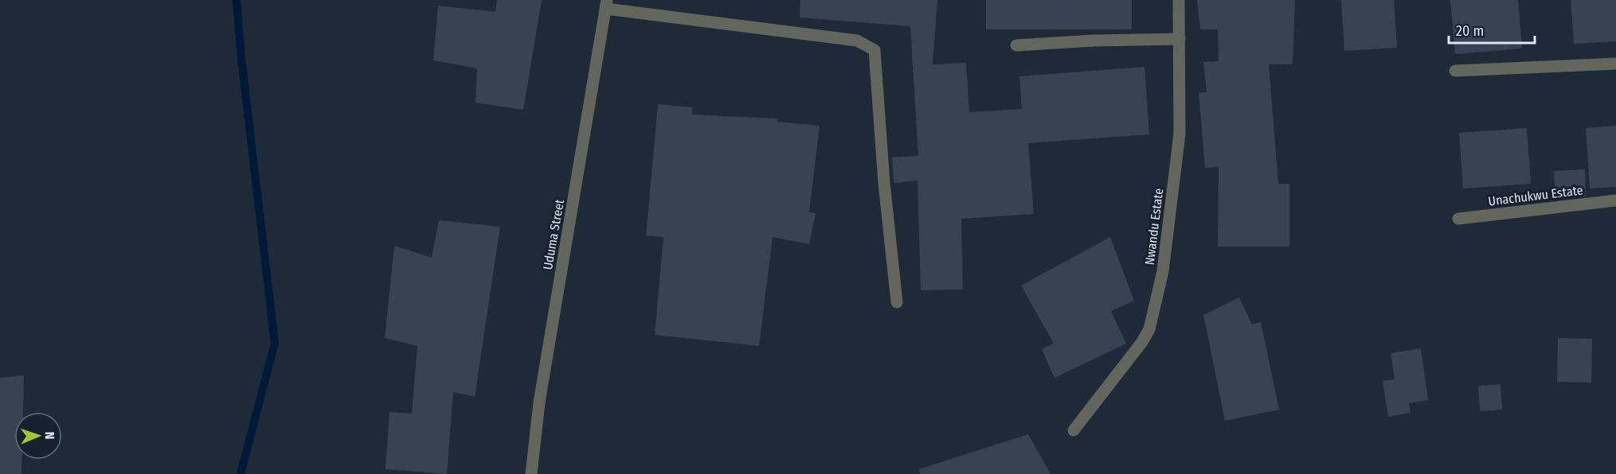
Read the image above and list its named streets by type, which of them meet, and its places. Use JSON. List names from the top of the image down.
{
  "streets": {
    "street": ["Unachukwu Estate", "Nwandu Estate", "Uduma Street"]
  },
  "scale_bar": "20 m",
  "north": "right"
}
